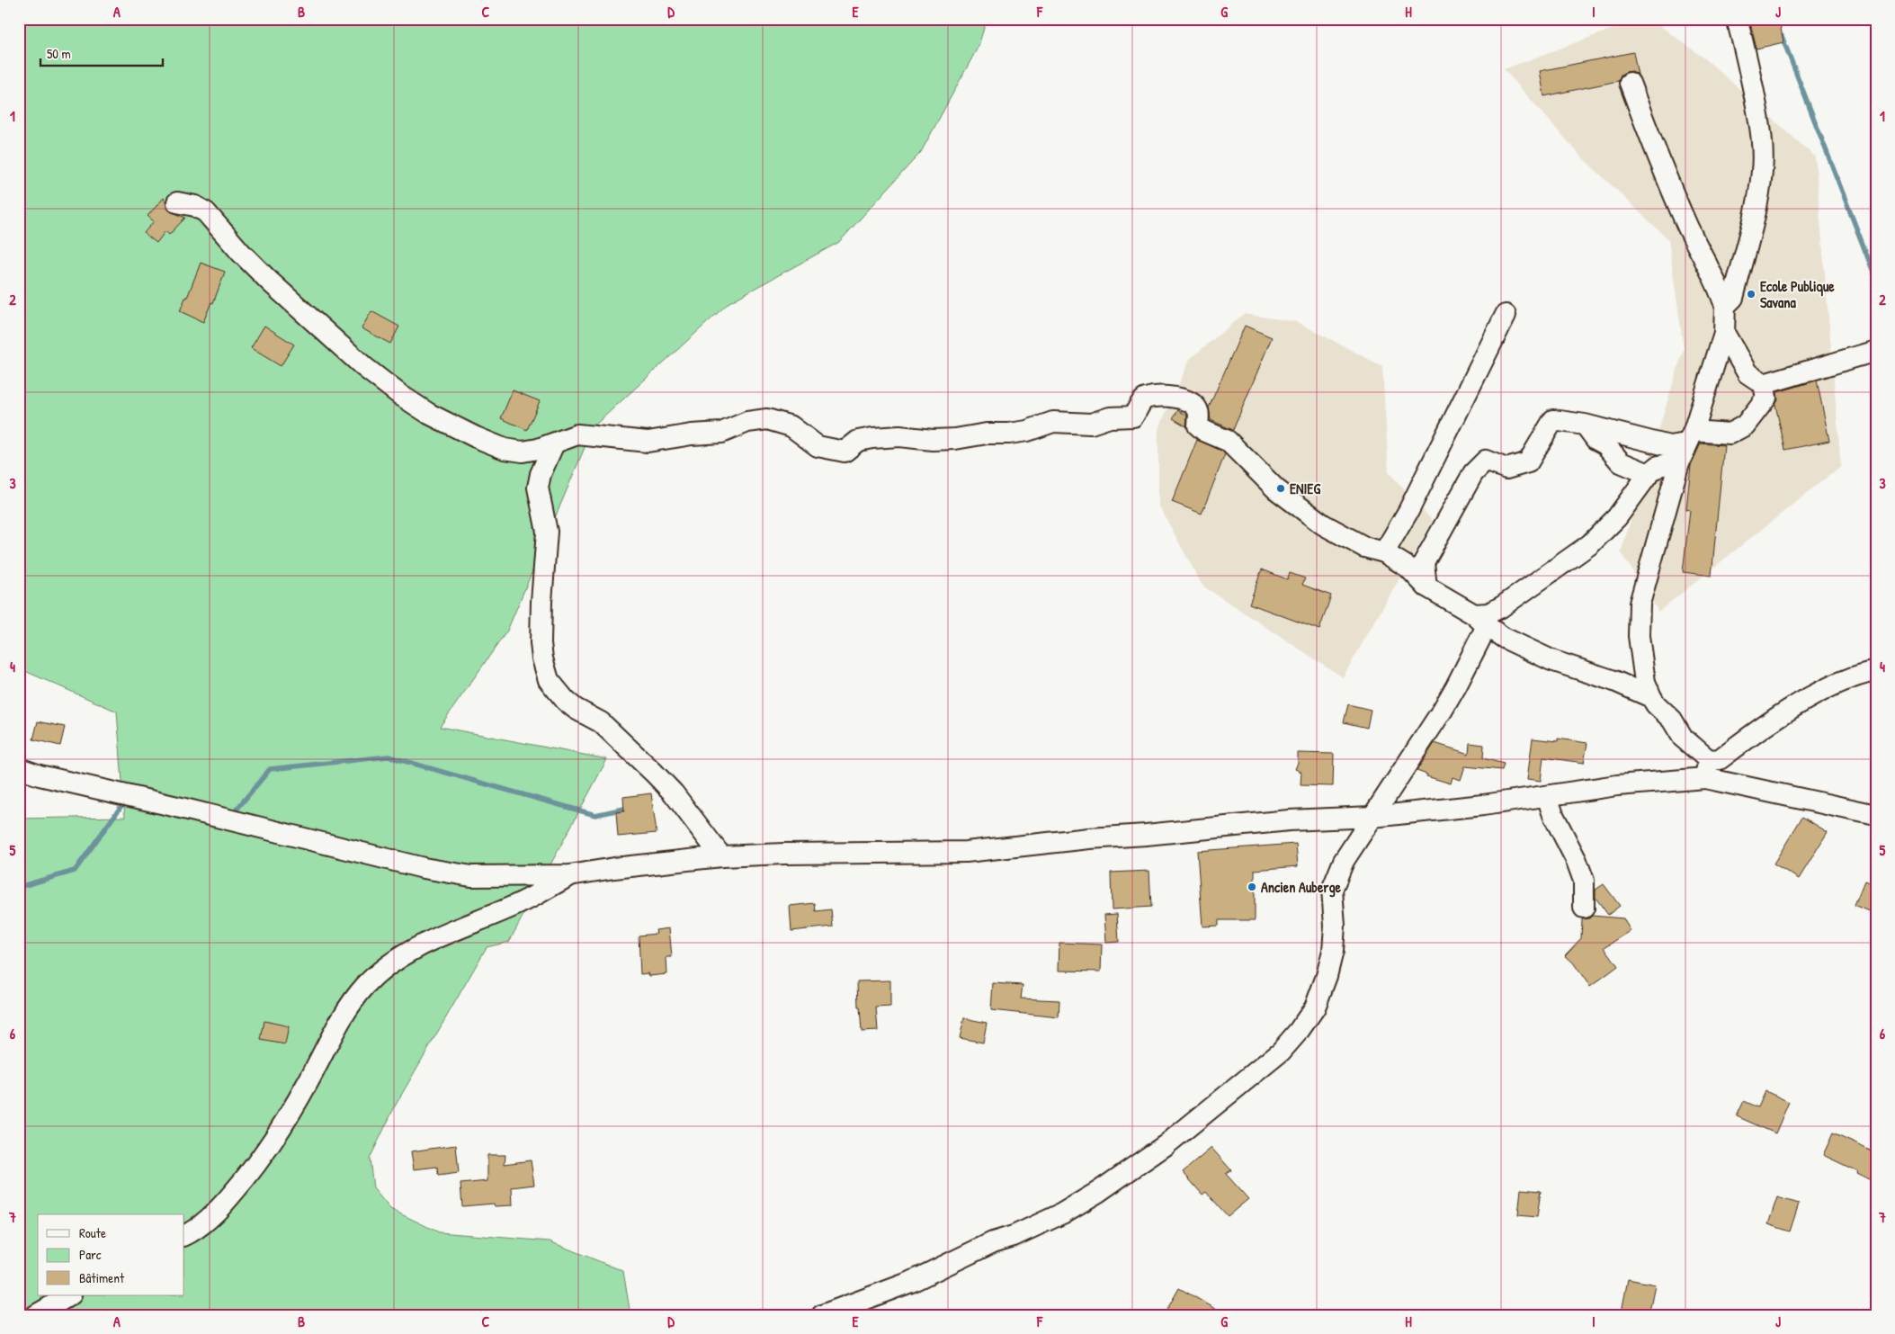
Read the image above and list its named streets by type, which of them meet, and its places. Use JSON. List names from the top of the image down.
{
  "places": ["Ecole Publique Savana", "ENIEG", "Ancien Auberge"],
  "legend": ["Route", "Parc", "Bâtiment"],
  "scale_bar": "50 m",
  "grid": {
    "columns": [
      "A",
      "B",
      "C",
      "D",
      "E",
      "F",
      "G",
      "H",
      "I",
      "J"
    ],
    "rows": [
      "1",
      "2",
      "3",
      "4",
      "5",
      "6",
      "7"
    ]
  }
}
